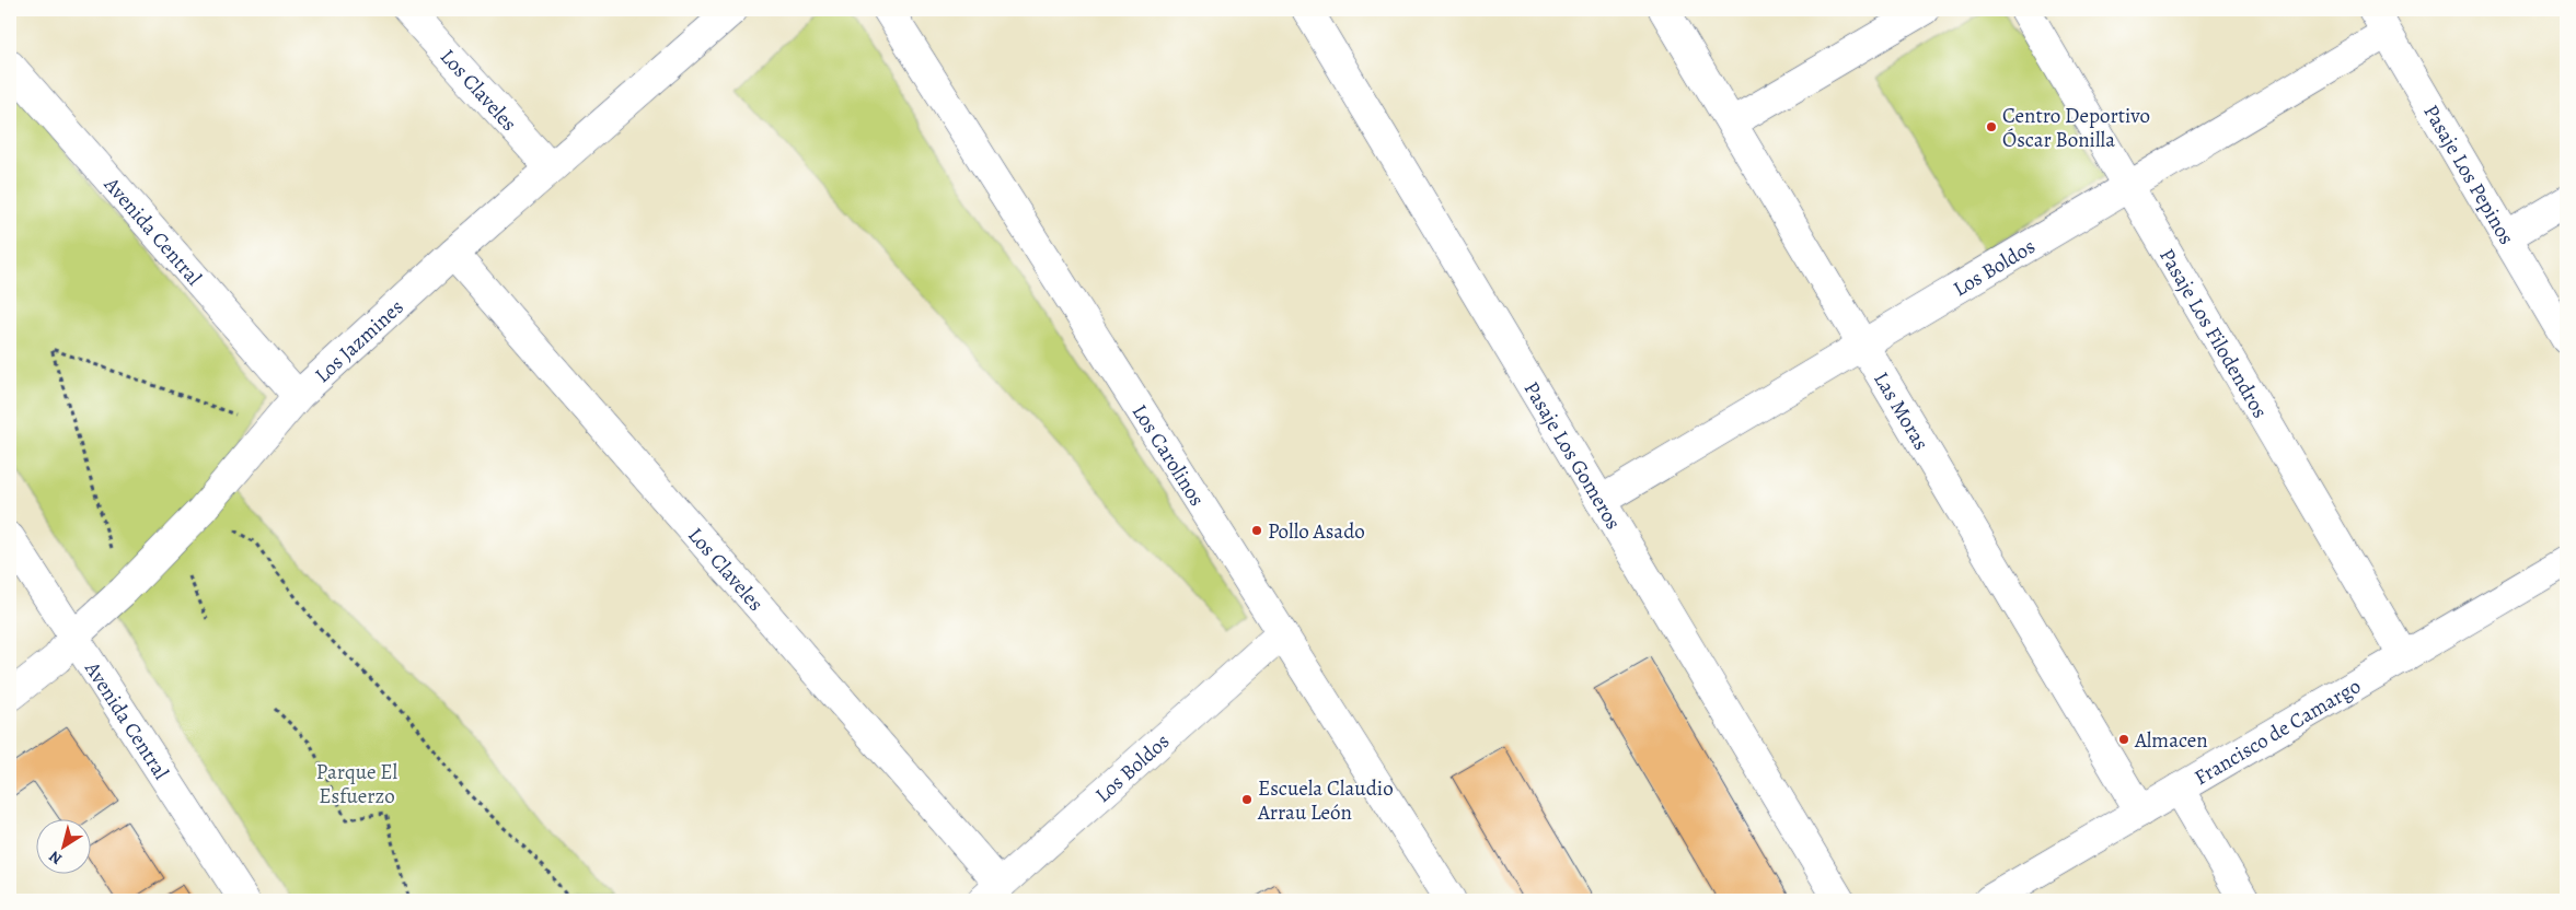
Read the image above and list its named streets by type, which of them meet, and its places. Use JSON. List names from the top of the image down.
{
  "streets": {
    "street": [
      "Los Claveles",
      "Pasaje Los Pepinos",
      "Avenida Central",
      "Los Boldos",
      "Pasaje Los Filodendros",
      "Los Jazmines",
      "Las Moras",
      "Los Carolinos",
      "Pasaje Los Gomeros",
      "Francisco de Camargo"
    ]
  },
  "crossings": [
    ["Los Claveles", "Los Boldos"],
    ["Los Claveles", "Los Jazmines"],
    ["Pasaje Los Pepinos", "Los Boldos"],
    ["Avenida Central", "Los Jazmines"],
    ["Los Boldos", "Pasaje Los Filodendros"],
    ["Los Boldos", "Las Moras"],
    ["Los Boldos", "Los Carolinos"],
    ["Los Boldos", "Pasaje Los Gomeros"],
    ["Pasaje Los Filodendros", "Francisco de Camargo"],
    ["Las Moras", "Francisco de Camargo"]
  ],
  "parks": ["Parque El Esfuerzo"],
  "places": [
    "Centro Deportivo Óscar Bonilla",
    "Pollo Asado",
    "Almacen",
    "Escuela Claudio Arrau León"
  ],
  "north": "bottom left"
}
